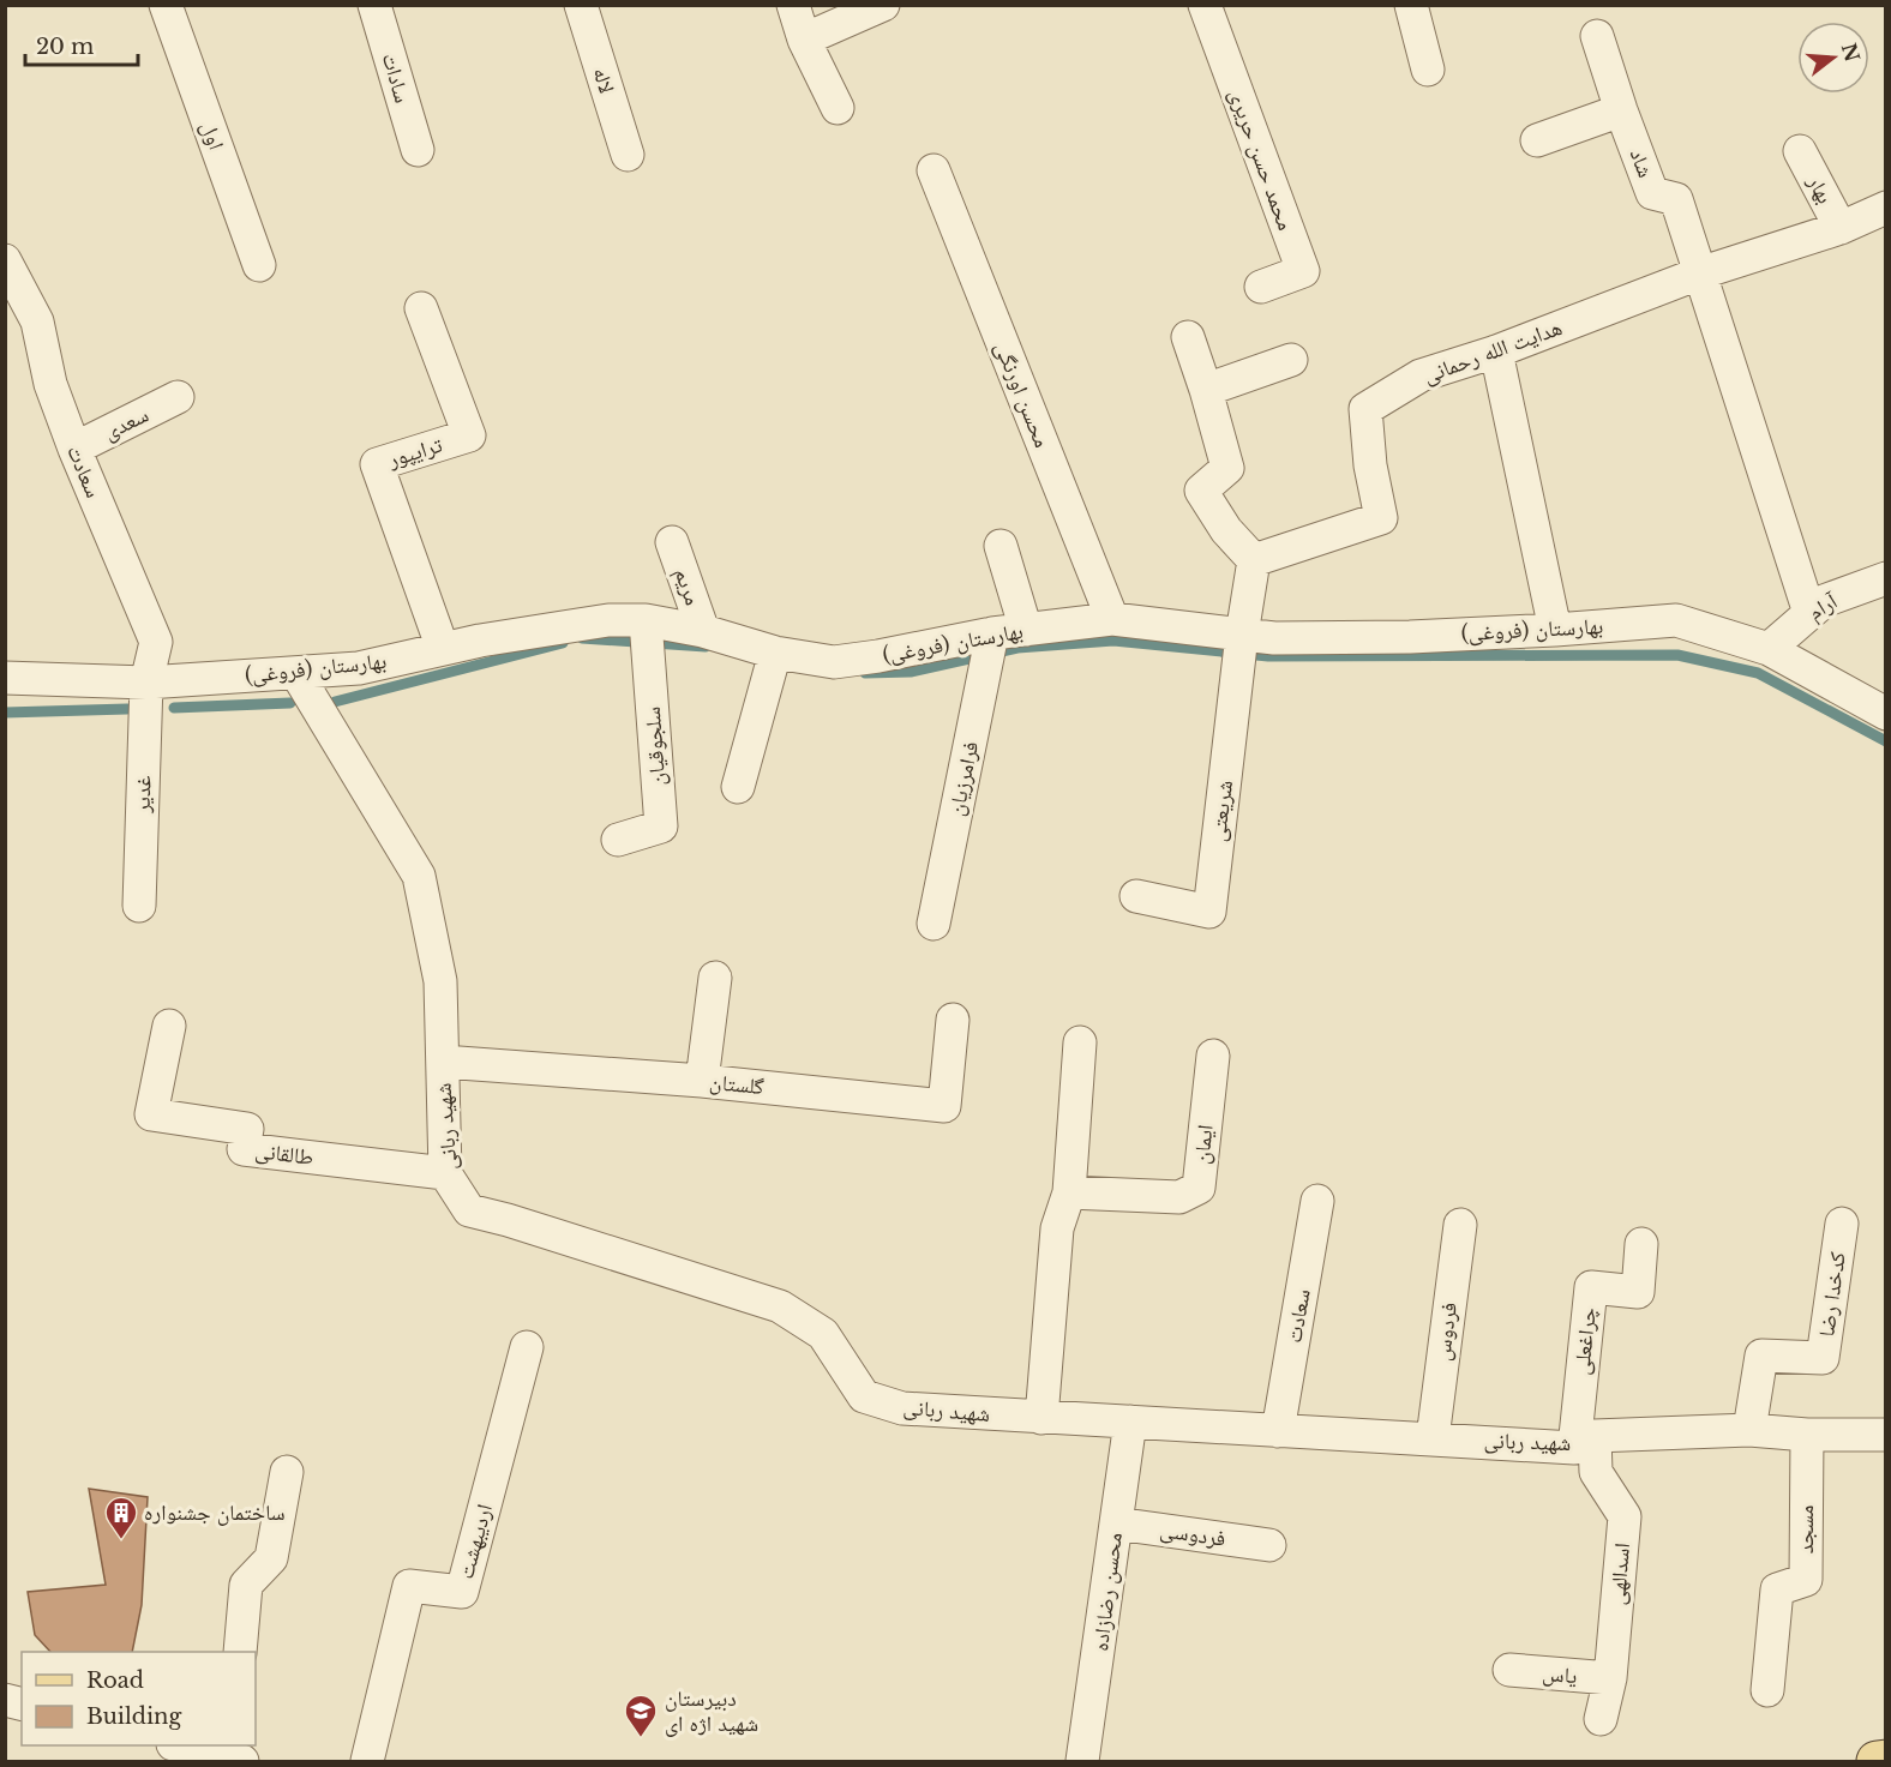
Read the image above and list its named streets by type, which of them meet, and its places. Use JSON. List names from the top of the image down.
{
  "streets": {
    "street": [
      "سادات",
      "لاله",
      "اول",
      "محمد حسن حریری",
      "شاد",
      "بهار",
      "هدایت الله رحمانی",
      "محسن اورنگی",
      "سعدی",
      "ترایپور",
      "سعادت",
      "مریم",
      "آرام",
      "بهارستان (فروغی)",
      "سلجوقیان",
      "فرامرزیان",
      "غدیر",
      "شریعتی",
      "گلستان",
      "شهید ربانی",
      "ایمان",
      "طالقانی",
      "کدخدا رضا",
      "فردوس",
      "چراغعلی",
      "مسجد",
      "فردوسی",
      "اردیبهشت",
      "اسدالهی",
      "محسن رضازاده",
      "یاس"
    ]
  },
  "crossings": [
    ["شاد", "هدایت الله رحمانی"],
    ["بهار", "هدایت الله رحمانی"],
    ["محسن اورنگی", "بهارستان (فروغی)"],
    ["سعدی", "سعادت"],
    ["ترایپور", "بهارستان (فروغی)"],
    ["سعادت", "بهارستان (فروغی)"],
    ["سعادت", "غدیر"],
    ["سعادت", "شهید ربانی"],
    ["مریم", "بهارستان (فروغی)"],
    ["آرام", "بهارستان (فروغی)"],
    ["بهارستان (فروغی)", "سلجوقیان"],
    ["بهارستان (فروغی)", "فرامرزیان"],
    ["بهارستان (فروغی)", "غدیر"],
    ["بهارستان (فروغی)", "شریعتی"],
    ["بهارستان (فروغی)", "شهید ربانی"],
    ["گلستان", "شهید ربانی"],
    ["شهید ربانی", "طالقانی"],
    ["شهید ربانی", "کدخدا رضا"],
    ["شهید ربانی", "فردوس"],
    ["شهید ربانی", "چراغعلی"],
    ["شهید ربانی", "مسجد"],
    ["شهید ربانی", "اسدالهی"],
    ["شهید ربانی", "محسن رضازاده"],
    ["چراغعلی", "اسدالهی"],
    ["فردوسی", "محسن رضازاده"],
    ["اسدالهی", "یاس"]
  ],
  "places": {
    "building": ["ساختمان جشنواره"],
    "school or university": ["دبیرستان شهید اژه ای"]
  },
  "legend": ["Road", "Building"],
  "scale_bar": "20 m",
  "north": "right"
}
